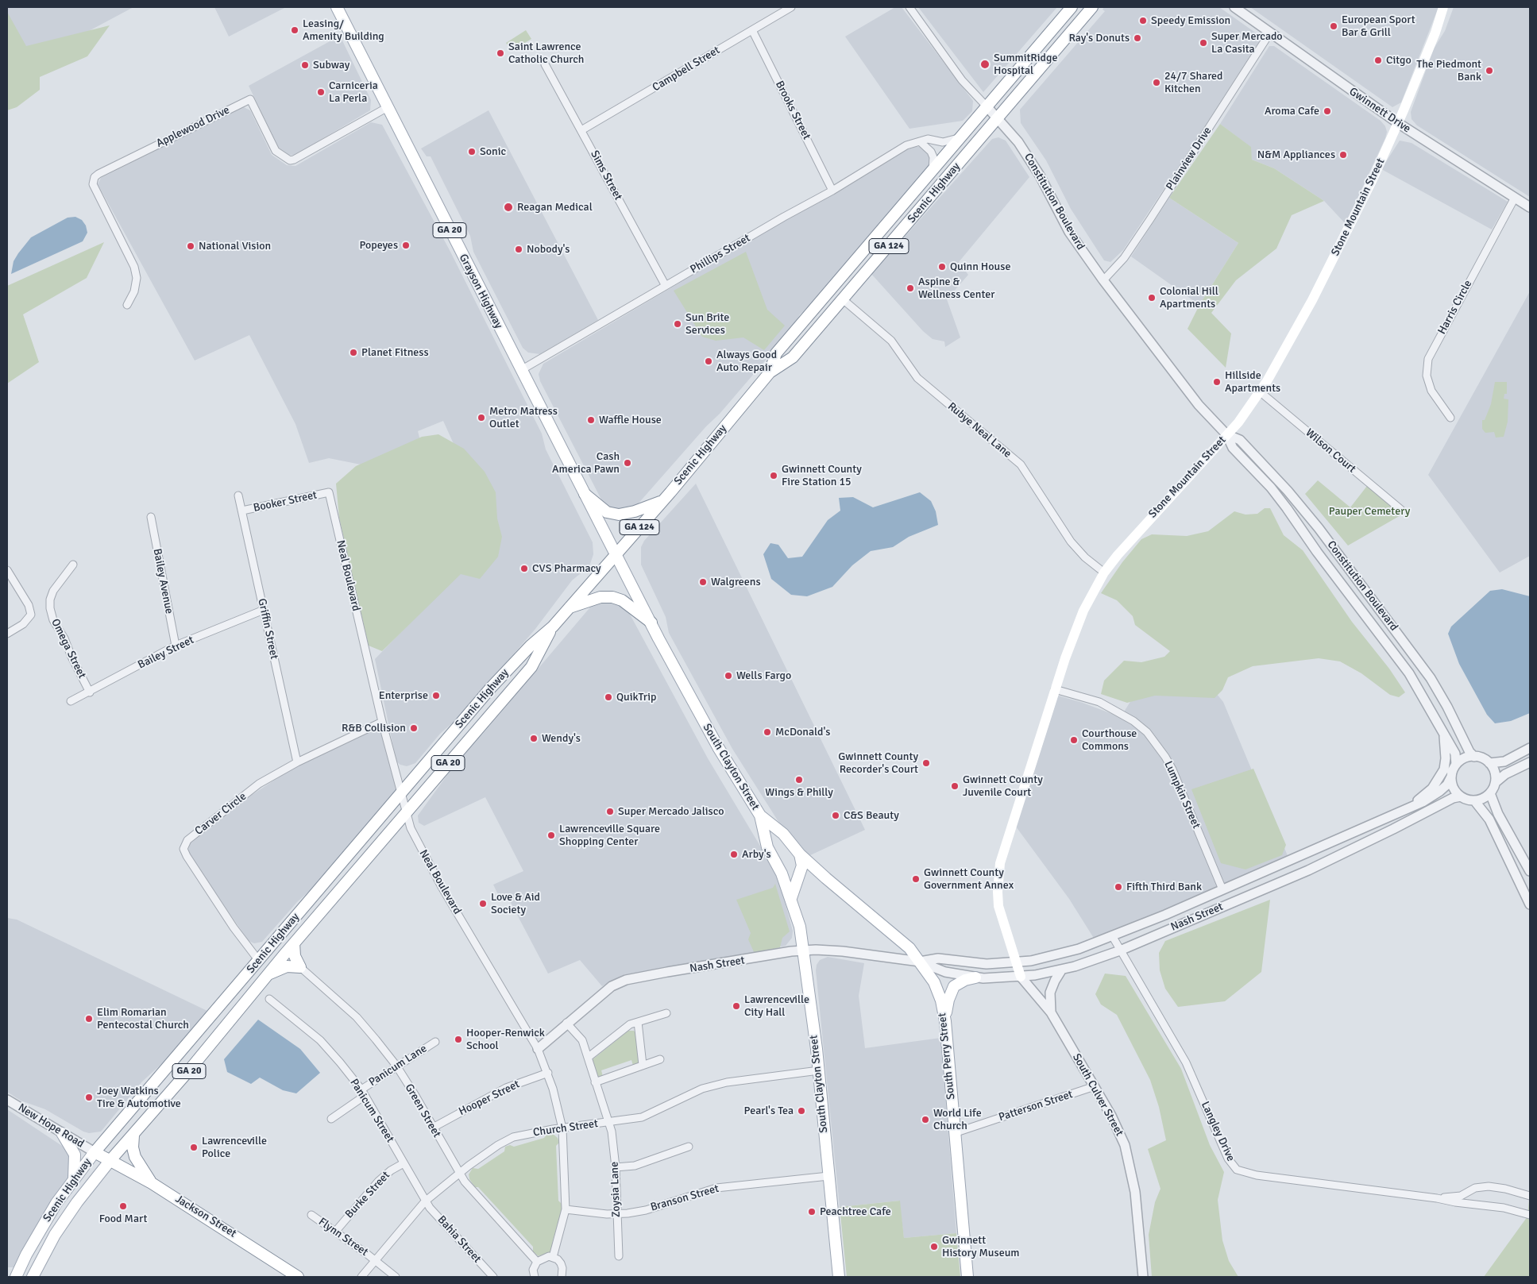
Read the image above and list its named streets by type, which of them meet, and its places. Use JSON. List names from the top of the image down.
{
  "streets": {
    "main road": [
      "Scenic Highway",
      "Stone Mountain Street",
      "GA 20",
      "GA 124",
      "Grayson Highway",
      "South Clayton Street",
      "South Perry Street",
      "Jackson Street"
    ],
    "street": [
      "Campbell Street",
      "Brooks Street",
      "Gwinnett Drive",
      "Applewood Drive",
      "Plainview Drive",
      "Sims Street",
      "Constitution Boulevard",
      "Phillips Street",
      "Harris Circle",
      "Rubye Neal Lane",
      "Wilson Court",
      "Booker Street",
      "Neal Boulevard",
      "Bailey Avenue",
      "Griffin Street",
      "Omega Street",
      "Bailey Street",
      "Lumpkin Street",
      "Carver Circle",
      "Nash Street",
      "Panicum Lane",
      "South Culver Street",
      "Hooper Street",
      "Patterson Street",
      "Panicum Street",
      "Green Street",
      "New Hope Road",
      "Church Street",
      "Langley Drive",
      "Zoysia Lane",
      "Burke Street",
      "Branson Street",
      "Flynn Street",
      "Bahia Street"
    ]
  },
  "crossings": [
    ["Campbell Street", "Brooks Street"],
    ["Campbell Street", "Sims Street"],
    ["Brooks Street", "Phillips Street"],
    ["Gwinnett Drive", "Plainview Drive"],
    ["Gwinnett Drive", "Stone Mountain Street"],
    ["Gwinnett Drive", "Harris Circle"],
    ["Applewood Drive", "Grayson Highway"],
    ["Plainview Drive", "Constitution Boulevard"],
    ["Sims Street", "Phillips Street"],
    ["Scenic Highway", "Constitution Boulevard"],
    ["Scenic Highway", "Phillips Street"],
    ["Scenic Highway", "Grayson Highway"],
    ["Scenic Highway", "Rubye Neal Lane"],
    ["Scenic Highway", "Neal Boulevard"],
    ["Scenic Highway", "South Clayton Street"],
    ["Scenic Highway", "Carver Circle"],
    ["Scenic Highway", "New Hope Road"],
    ["Scenic Highway", "Jackson Street"],
    ["Constitution Boulevard", "Stone Mountain Street"],
    ["Constitution Boulevard", "Nash Street"],
    ["Stone Mountain Street", "Rubye Neal Lane"],
    ["Stone Mountain Street", "Wilson Court"],
    ["Stone Mountain Street", "Lumpkin Street"],
    ["Stone Mountain Street", "Nash Street"],
    ["Stone Mountain Street", "South Culver Street"],
    ["Phillips Street", "Grayson Highway"],
    ["Grayson Highway", "South Clayton Street"],
    ["Booker Street", "Neal Boulevard"],
    ["Booker Street", "Griffin Street"],
    ["Neal Boulevard", "Carver Circle"],
    ["Neal Boulevard", "Nash Street"],
    ["Neal Boulevard", "Hooper Street"],
    ["Neal Boulevard", "Church Street"],
    ["Neal Boulevard", "Branson Street"],
    ["Bailey Avenue", "Bailey Street"],
    ["Griffin Street", "Bailey Street"],
    ["Griffin Street", "Carver Circle"],
    ["Omega Street", "Bailey Street"],
    ["South Clayton Street", "Nash Street"],
    ["South Clayton Street", "South Perry Street"],
    ["South Clayton Street", "Church Street"],
    ["South Clayton Street", "Branson Street"],
    ["Lumpkin Street", "Nash Street"],
    ["Nash Street", "South Perry Street"],
    ["Nash Street", "South Culver Street"],
    ["Nash Street", "Langley Drive"],
    ["Nash Street", "Zoysia Lane"],
    ["South Perry Street", "Patterson Street"],
    ["Panicum Lane", "Panicum Street"],
    ["Panicum Lane", "Green Street"],
    ["South Culver Street", "Patterson Street"],
    ["Hooper Street", "Green Street"],
    ["Panicum Street", "Church Street"],
    ["Panicum Street", "Burke Street"],
    ["Panicum Street", "Bahia Street"],
    ["Green Street", "Church Street"],
    ["New Hope Road", "Jackson Street"],
    ["Church Street", "Zoysia Lane"],
    ["Church Street", "Flynn Street"],
    ["Church Street", "Bahia Street"],
    ["Zoysia Lane", "Branson Street"],
    ["Burke Street", "Flynn Street"]
  ],
  "parks": ["Pauper Cemetery"],
  "places": [
    "Speedy Emission",
    "European Sport Bar & Grill",
    "Leasing/ Amenity Building",
    "Ray's Donuts",
    "Super Mercado La Casita",
    "Saint Lawrence Catholic Church",
    "Citgo",
    "SummitRidge Hospital",
    "Subway",
    "The Piedmont Bank",
    "24/7 Shared Kitchen",
    "Carniceria La Perla",
    "Aroma Cafe",
    "Sonic",
    "N&M Appliances",
    "Reagan Medical",
    "Popeyes",
    "National Vision",
    "Nobody's",
    "Quinn House",
    "Aspine & Wellness Center",
    "Colonial Hill Apartments",
    "Sun Brite Services",
    "Planet Fitness",
    "Always Good Auto Repair",
    "Hillside Apartments",
    "Metro Matress Outlet",
    "Waffle House",
    "Cash America Pawn",
    "Gwinnett County Fire Station 15",
    "CVS Pharmacy",
    "Walgreens",
    "Wells Fargo",
    "Enterprise",
    "QuikTrip",
    "R&B Collision",
    "McDonald's",
    "Wendy's",
    "Courthouse Commons",
    "Gwinnett County Recorder's Court",
    "Wings & Philly",
    "Gwinnett County Juvenile Court",
    "Super Mercado Jalisco",
    "C&S Beauty",
    "Lawrenceville Square Shopping Center",
    "Arby's",
    "Gwinnett County Government Annex",
    "Fifth Third Bank",
    "Love & Aid Society",
    "Lawrenceville City Hall",
    "Elim Romarian Pentecostal Church",
    "Hooper-Renwick School",
    "Joey Watkins Tire & Automotive",
    "Pearl's Tea",
    "World Life Church",
    "Lawrenceville Police",
    "Food Mart",
    "Peachtree Cafe",
    "Gwinnett History Museum"
  ]
}
